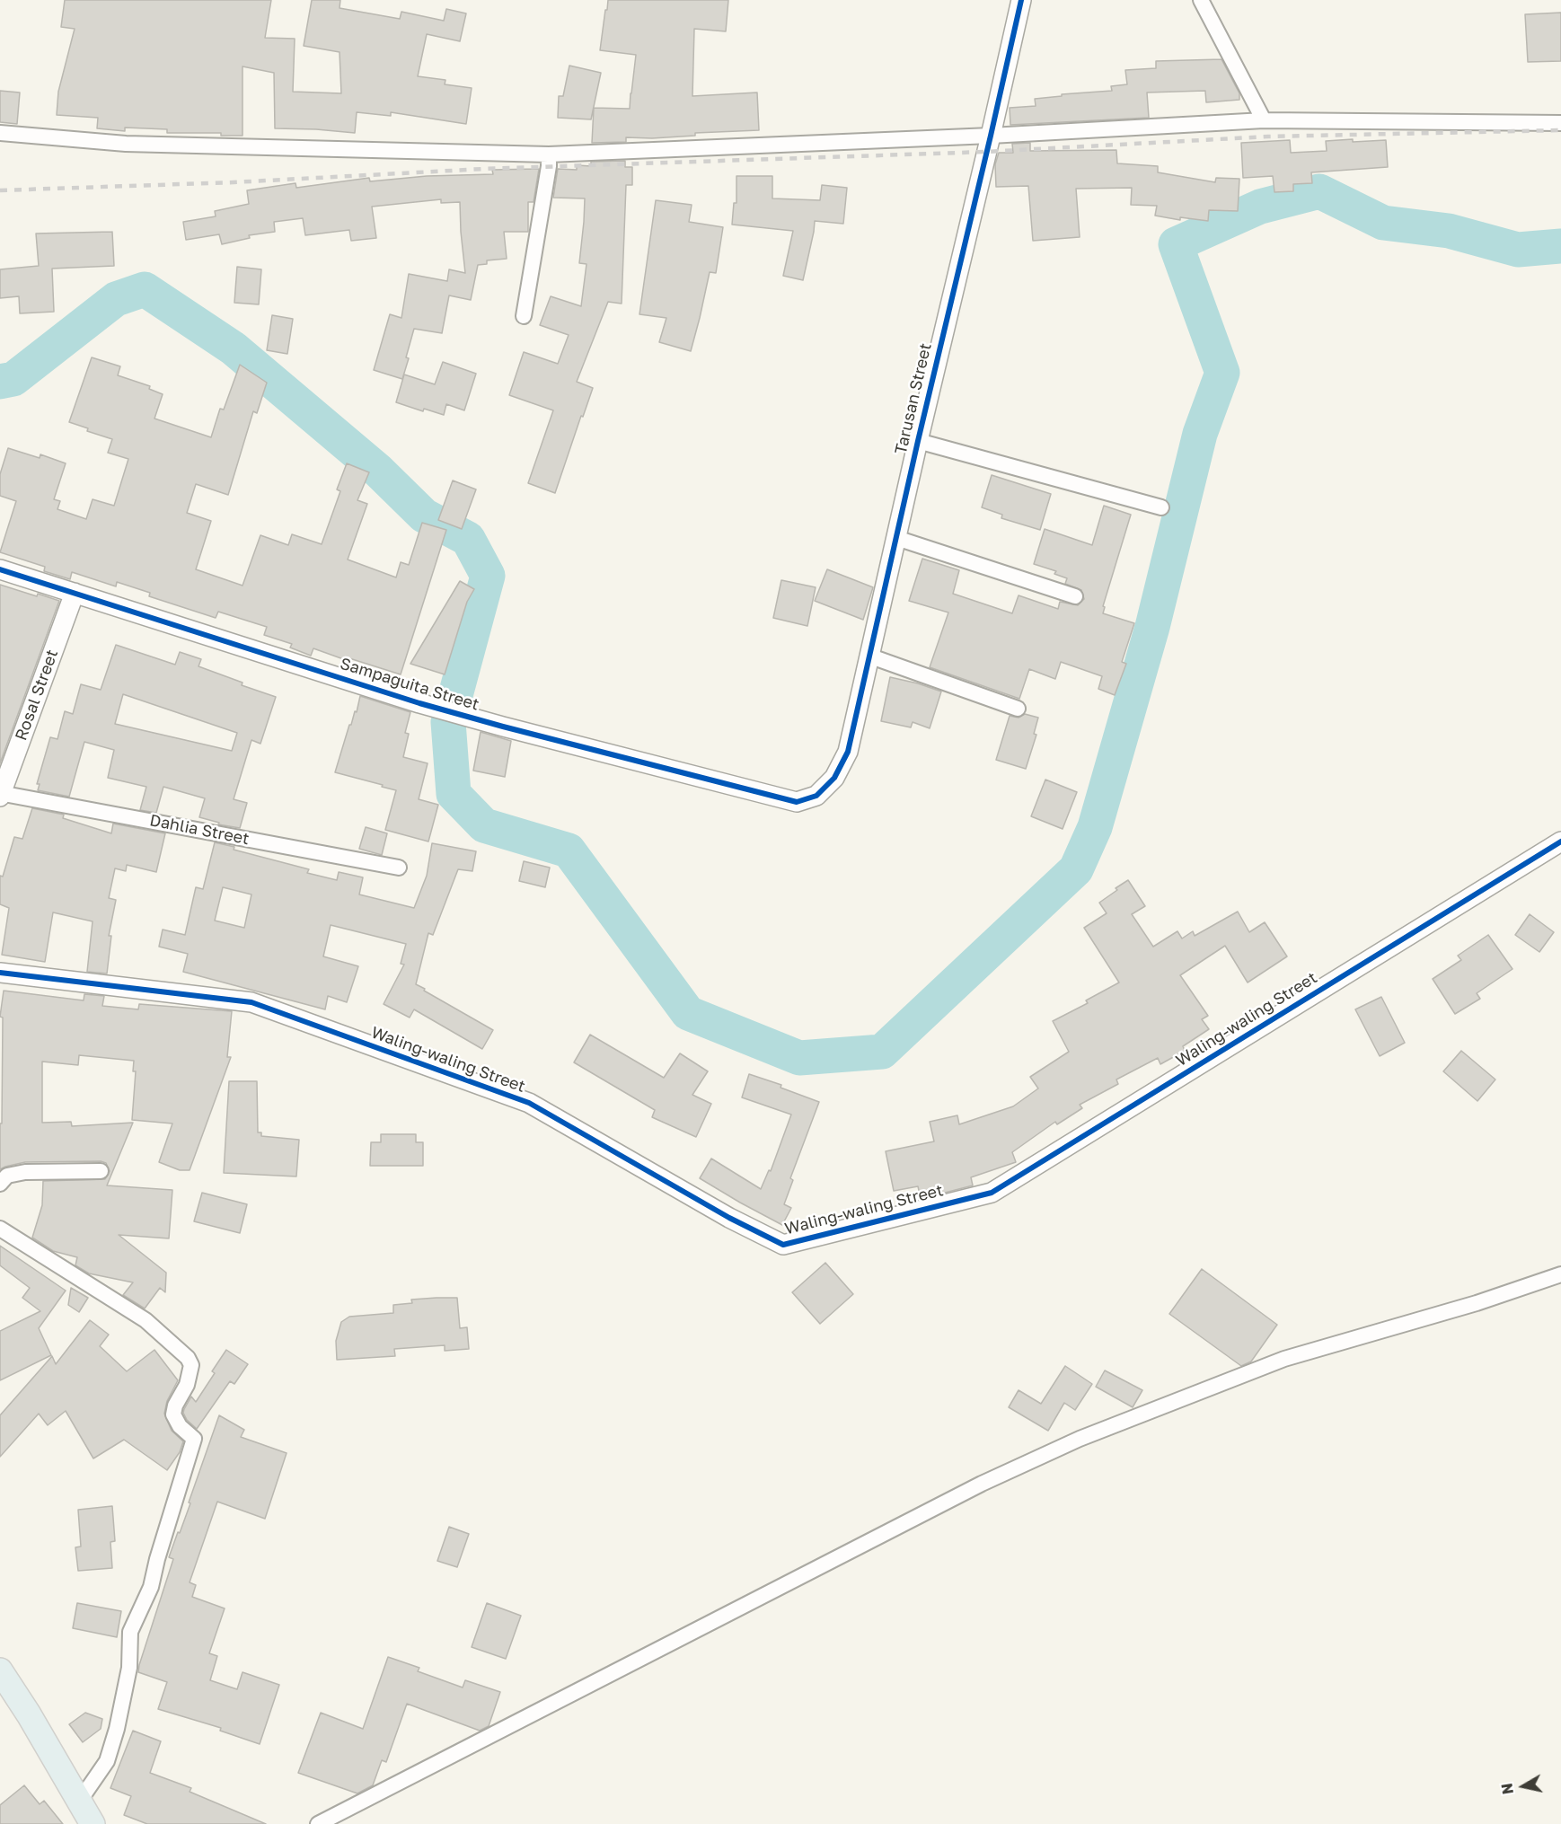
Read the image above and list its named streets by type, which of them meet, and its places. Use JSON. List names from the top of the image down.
{
  "streets": {
    "street": [
      "Tarusan Street",
      "Sampaguita Street",
      "Rosal Street",
      "Dahlia Street",
      "Waling-waling Street"
    ]
  },
  "crossings": [
    ["Tarusan Street", "Sampaguita Street"],
    ["Sampaguita Street", "Rosal Street"],
    ["Rosal Street", "Dahlia Street"]
  ],
  "north": "left"
}
